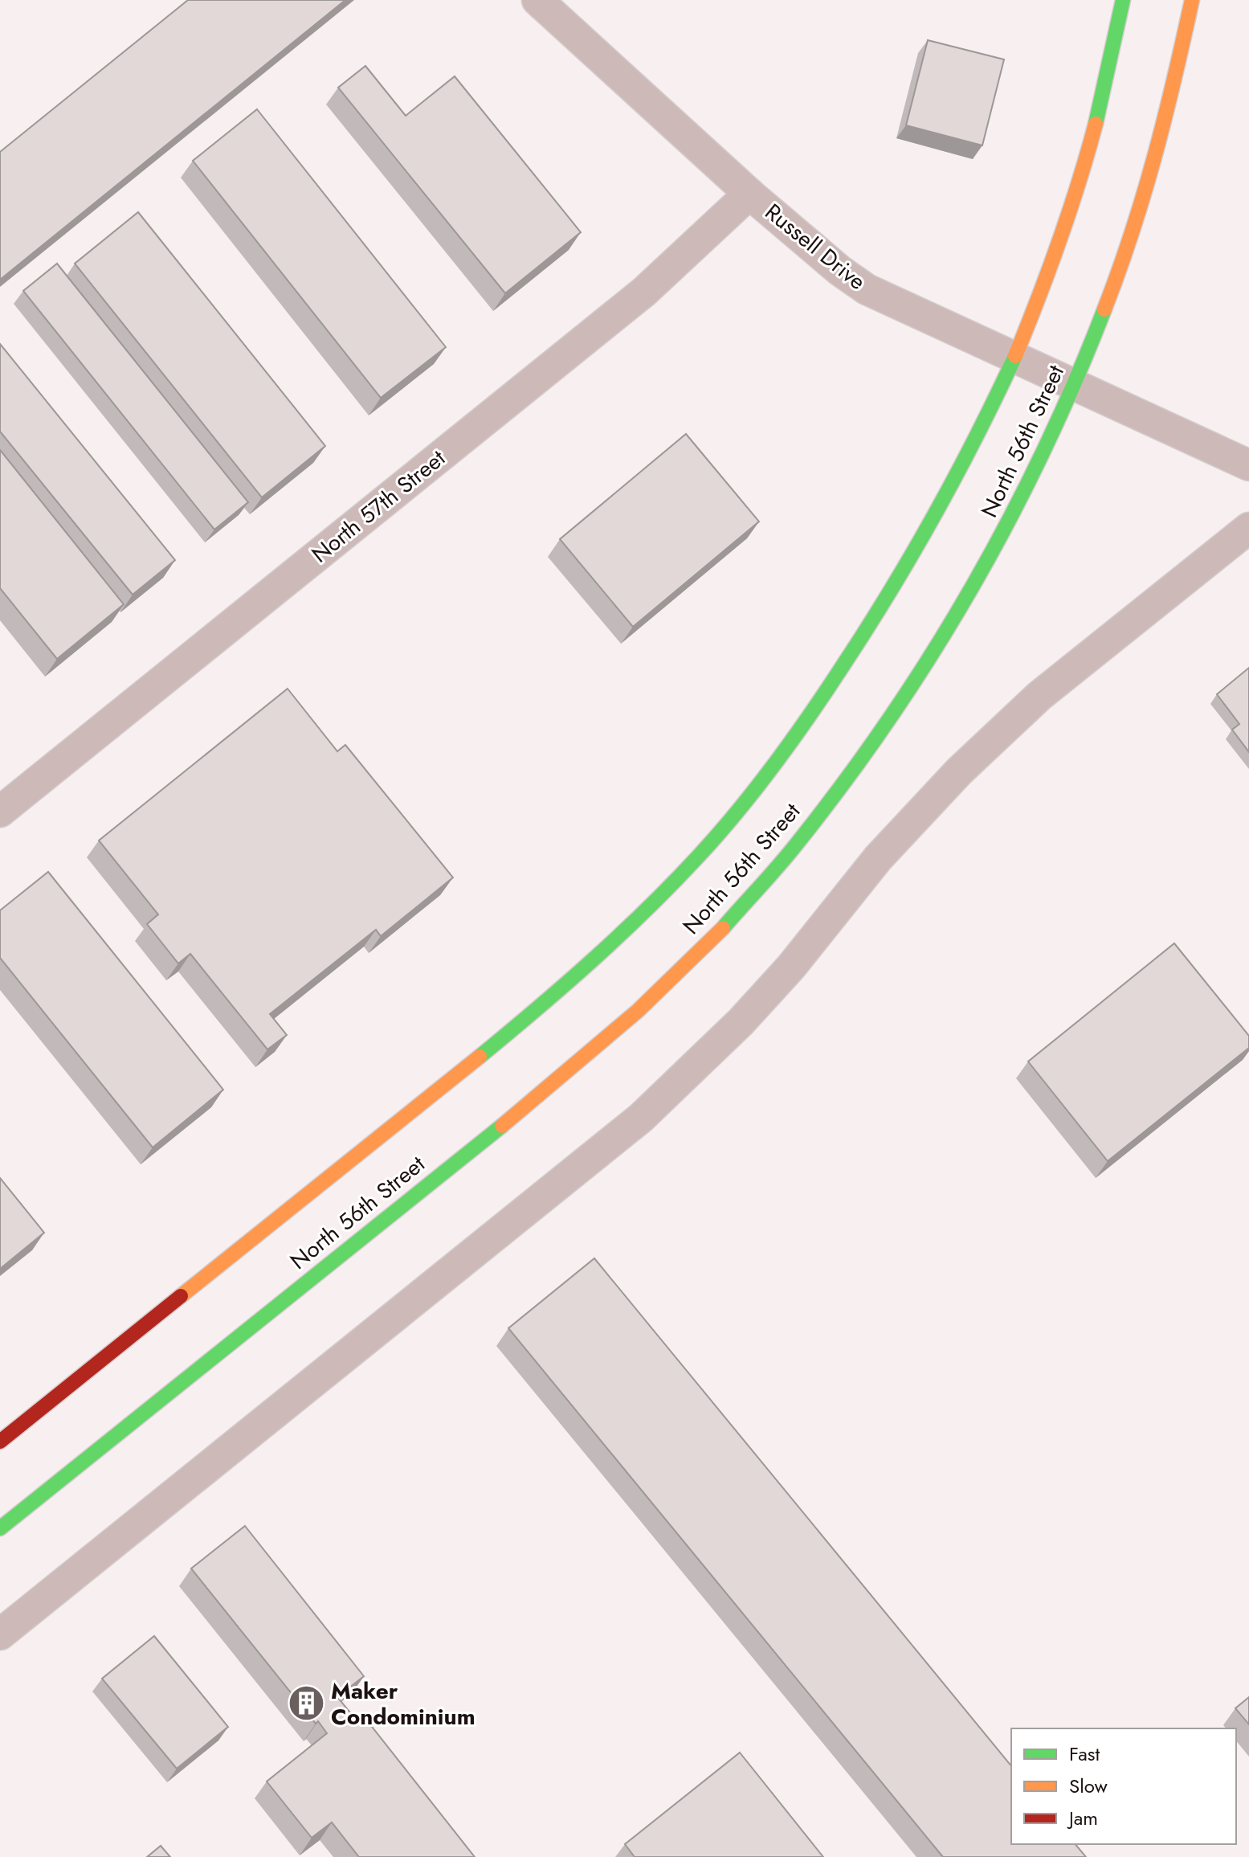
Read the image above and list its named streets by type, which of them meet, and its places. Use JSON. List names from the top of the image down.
{
  "streets": {
    "main road": ["North 56th Street"],
    "street": ["Russell Drive", "North 57th Street"]
  },
  "crossings": [
    ["Russell Drive", "North 56th Street"],
    ["Russell Drive", "North 57th Street"]
  ],
  "places": {
    "building": ["Maker Condominium"]
  },
  "legend": ["Fast", "Slow", "Jam"]
}
